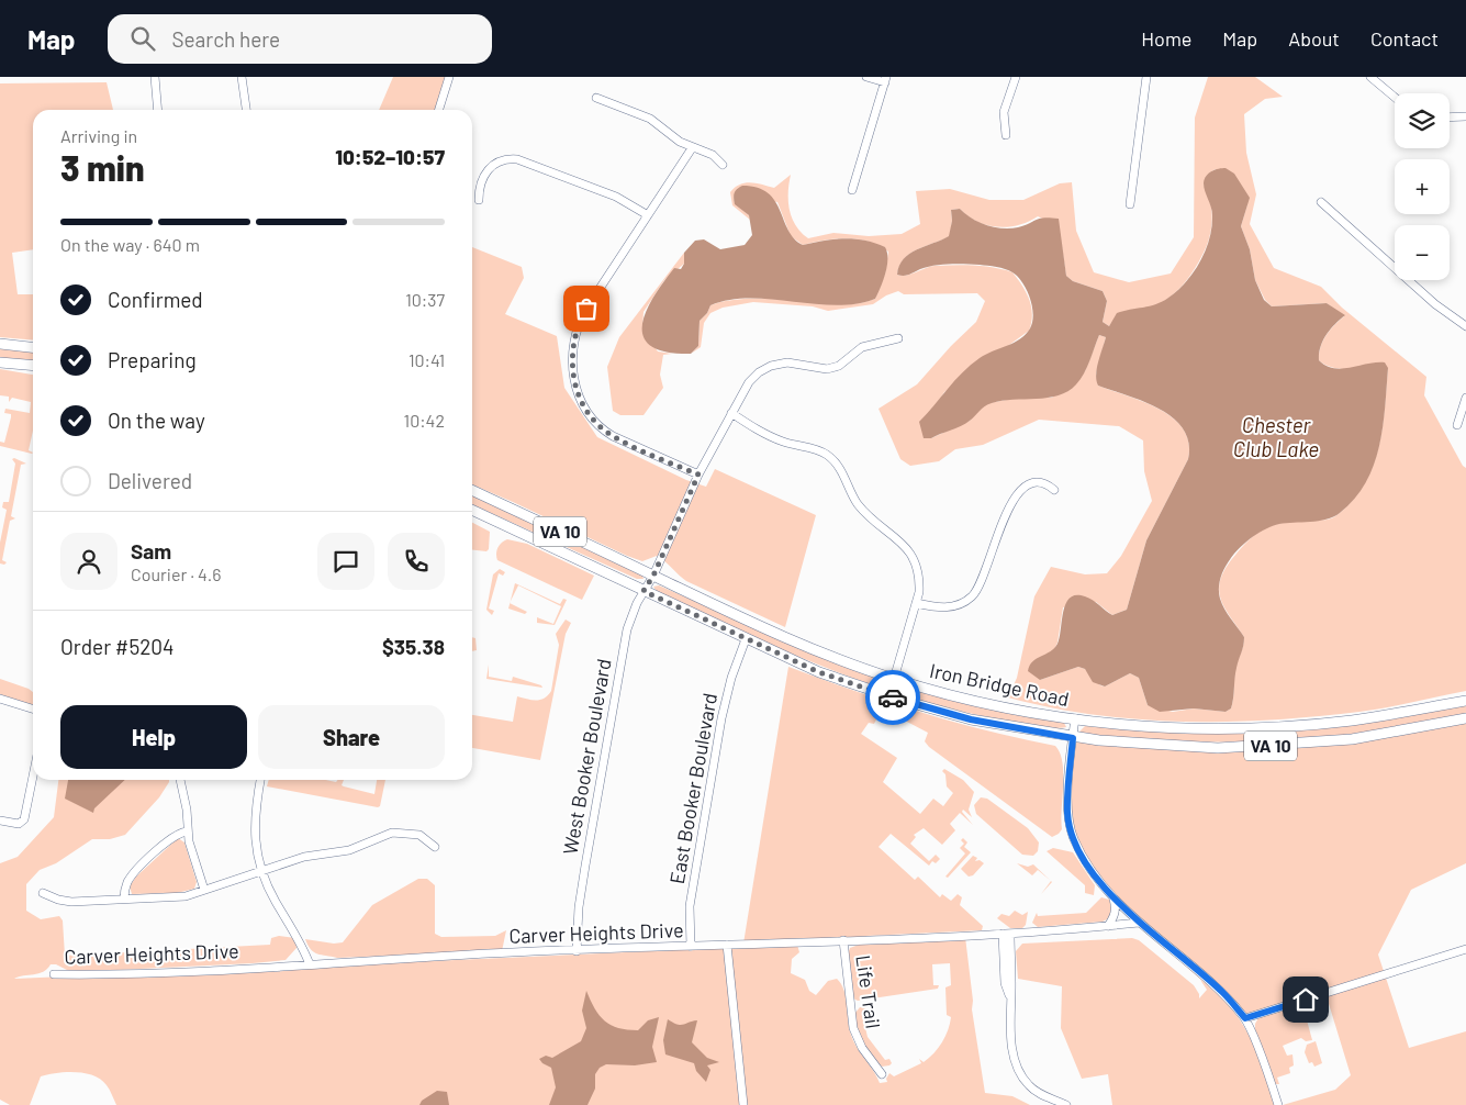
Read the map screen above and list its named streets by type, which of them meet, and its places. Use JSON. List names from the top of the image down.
{
  "streets": {
    "main road": ["VA 10", "Iron Bridge Road"],
    "street": [
      "West Booker Boulevard",
      "East Booker Boulevard",
      "Carver Heights Drive",
      "Life Trail"
    ]
  },
  "crossings": [
    ["Iron Bridge Road", "West Booker Boulevard"],
    ["Iron Bridge Road", "East Booker Boulevard"],
    ["West Booker Boulevard", "Carver Heights Drive"],
    ["East Booker Boulevard", "Carver Heights Drive"],
    ["Carver Heights Drive", "Life Trail"]
  ],
  "water": ["Chester Club Lake"],
  "page": {
    "header": "Map",
    "search": "Search here",
    "nav": [
      "Home",
      "Map",
      "About",
      "Contact"
    ],
    "map_buttons": ["+", "−"],
    "heading": ["3 min", "Arriving in", "10:52–10:57"],
    "panel": [
      "Sam",
      "Courier · 4.6",
      "Order #5204",
      "$35.38"
    ],
    "bar": "On the way · 640 m",
    "list": [
      ["Confirmed", "10:37"],
      ["Preparing", "10:41"],
      ["On the way", "10:42"],
      "Delivered"
    ],
    "buttons": ["Help", "Share"]
  }
}
